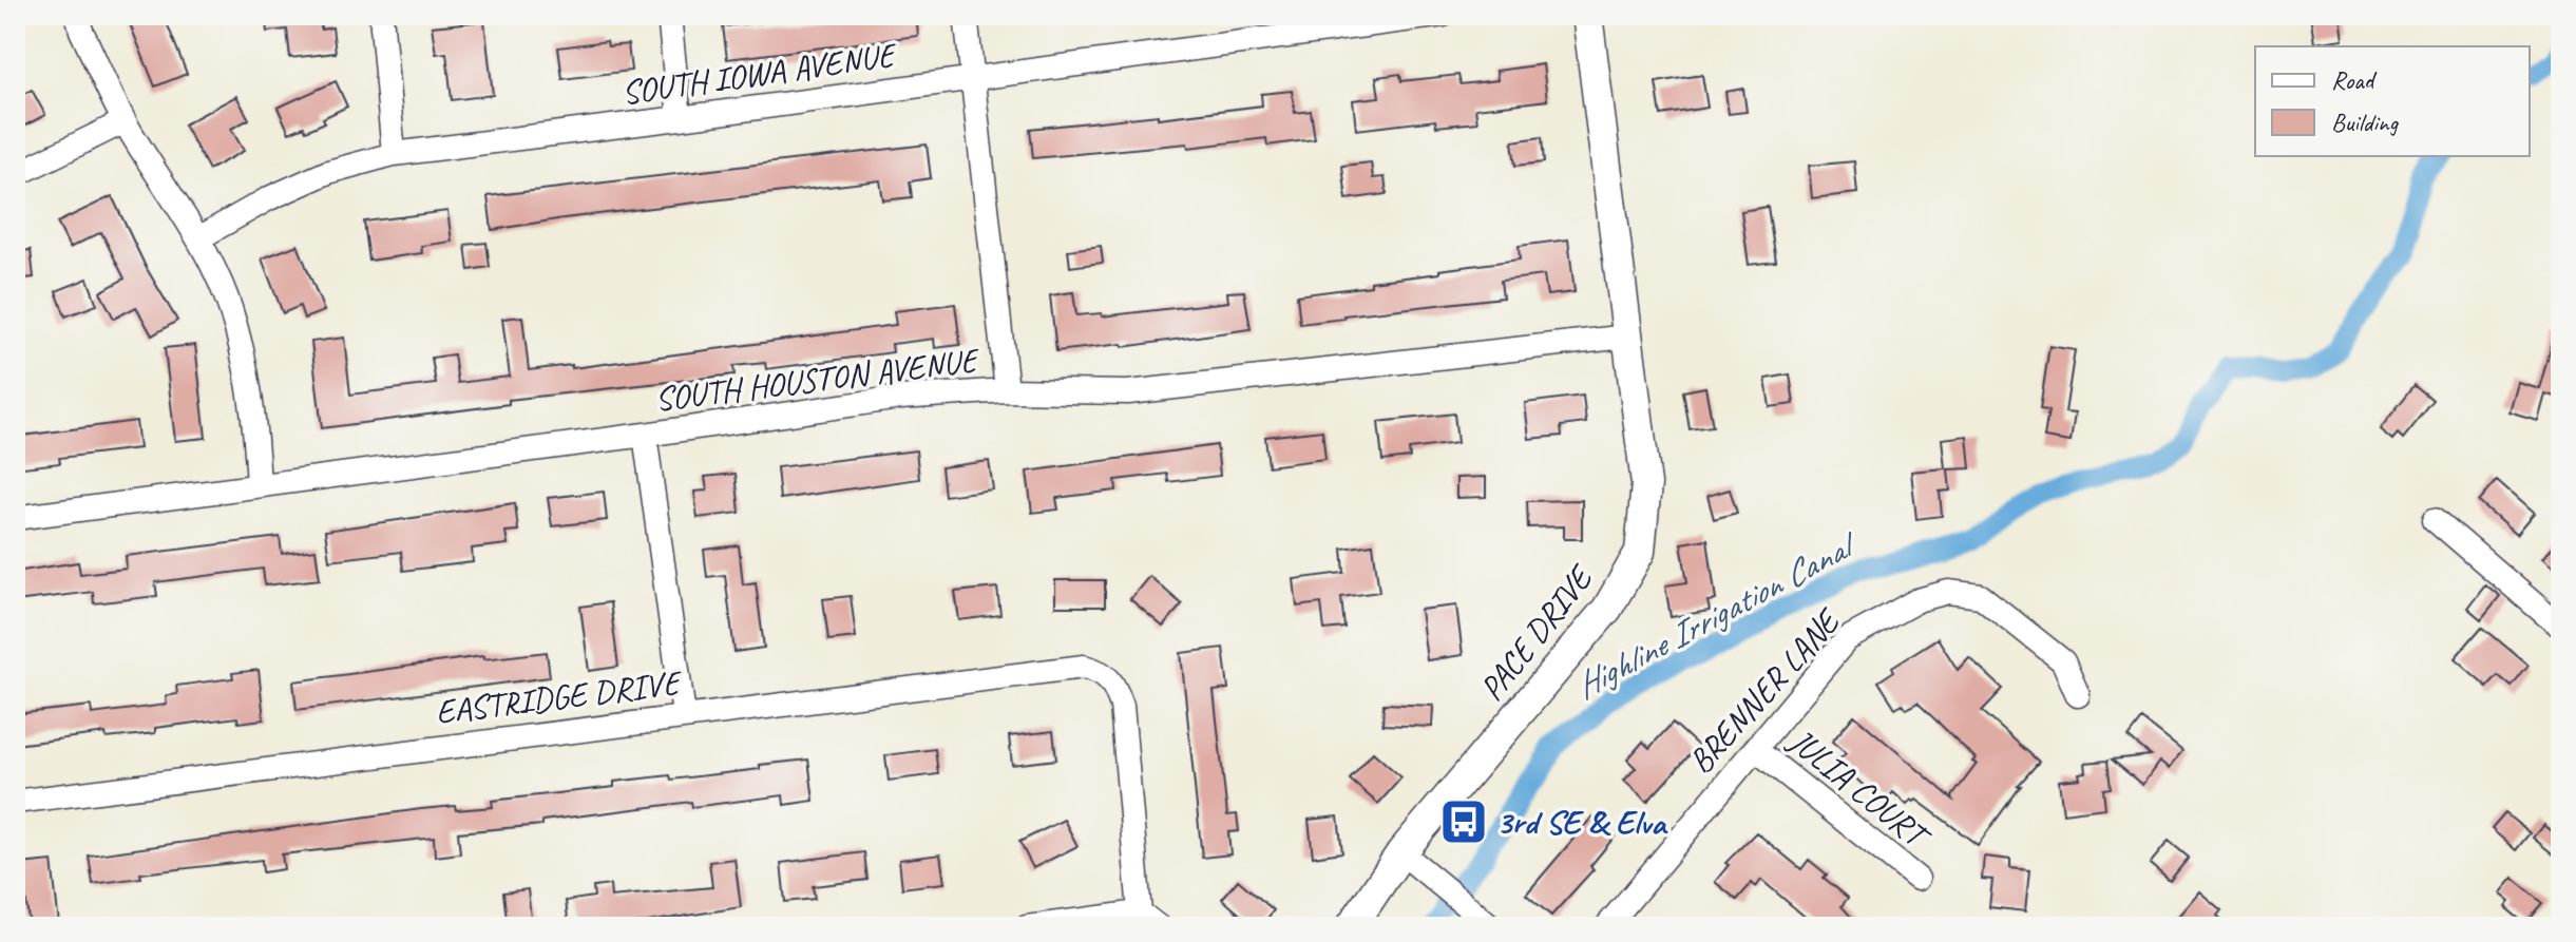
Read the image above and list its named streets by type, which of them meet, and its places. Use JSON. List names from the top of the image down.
{
  "streets": {
    "street": [
      "SOUTH IOWA AVENUE",
      "SOUTH HOUSTON AVENUE",
      "PACE DRIVE",
      "BRENNER LANE",
      "EASTRIDGE DRIVE",
      "JULIA COURT"
    ]
  },
  "crossings": [
    ["SOUTH HOUSTON AVENUE", "PACE DRIVE"],
    ["BRENNER LANE", "JULIA COURT"]
  ],
  "water": ["Highline Irrigation Canal"],
  "places": {
    "bus stop": ["3rd SE & Elva"]
  },
  "legend": ["Road", "Building"]
}
